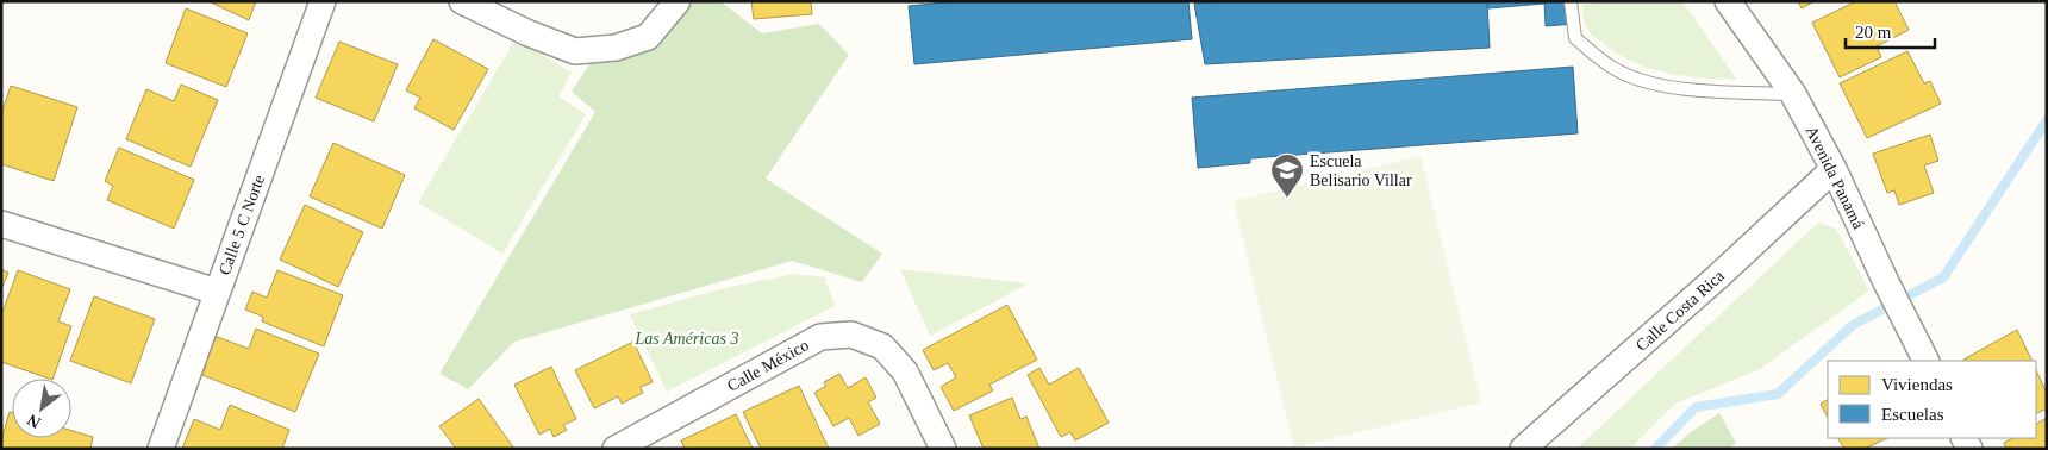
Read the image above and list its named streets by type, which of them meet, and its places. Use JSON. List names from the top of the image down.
{
  "streets": {
    "street": [
      "Avenida Panamá",
      "Calle 5 C Norte",
      "Calle Costa Rica",
      "Calle México"
    ]
  },
  "crossings": [
    ["Avenida Panamá", "Calle Costa Rica"]
  ],
  "parks": ["Las Américas 3"],
  "places": {
    "school or university": ["Escuela Belisario Villar"]
  },
  "legend": ["Viviendas", "Escuelas"],
  "scale_bar": "20 m",
  "north": "bottom left"
}
